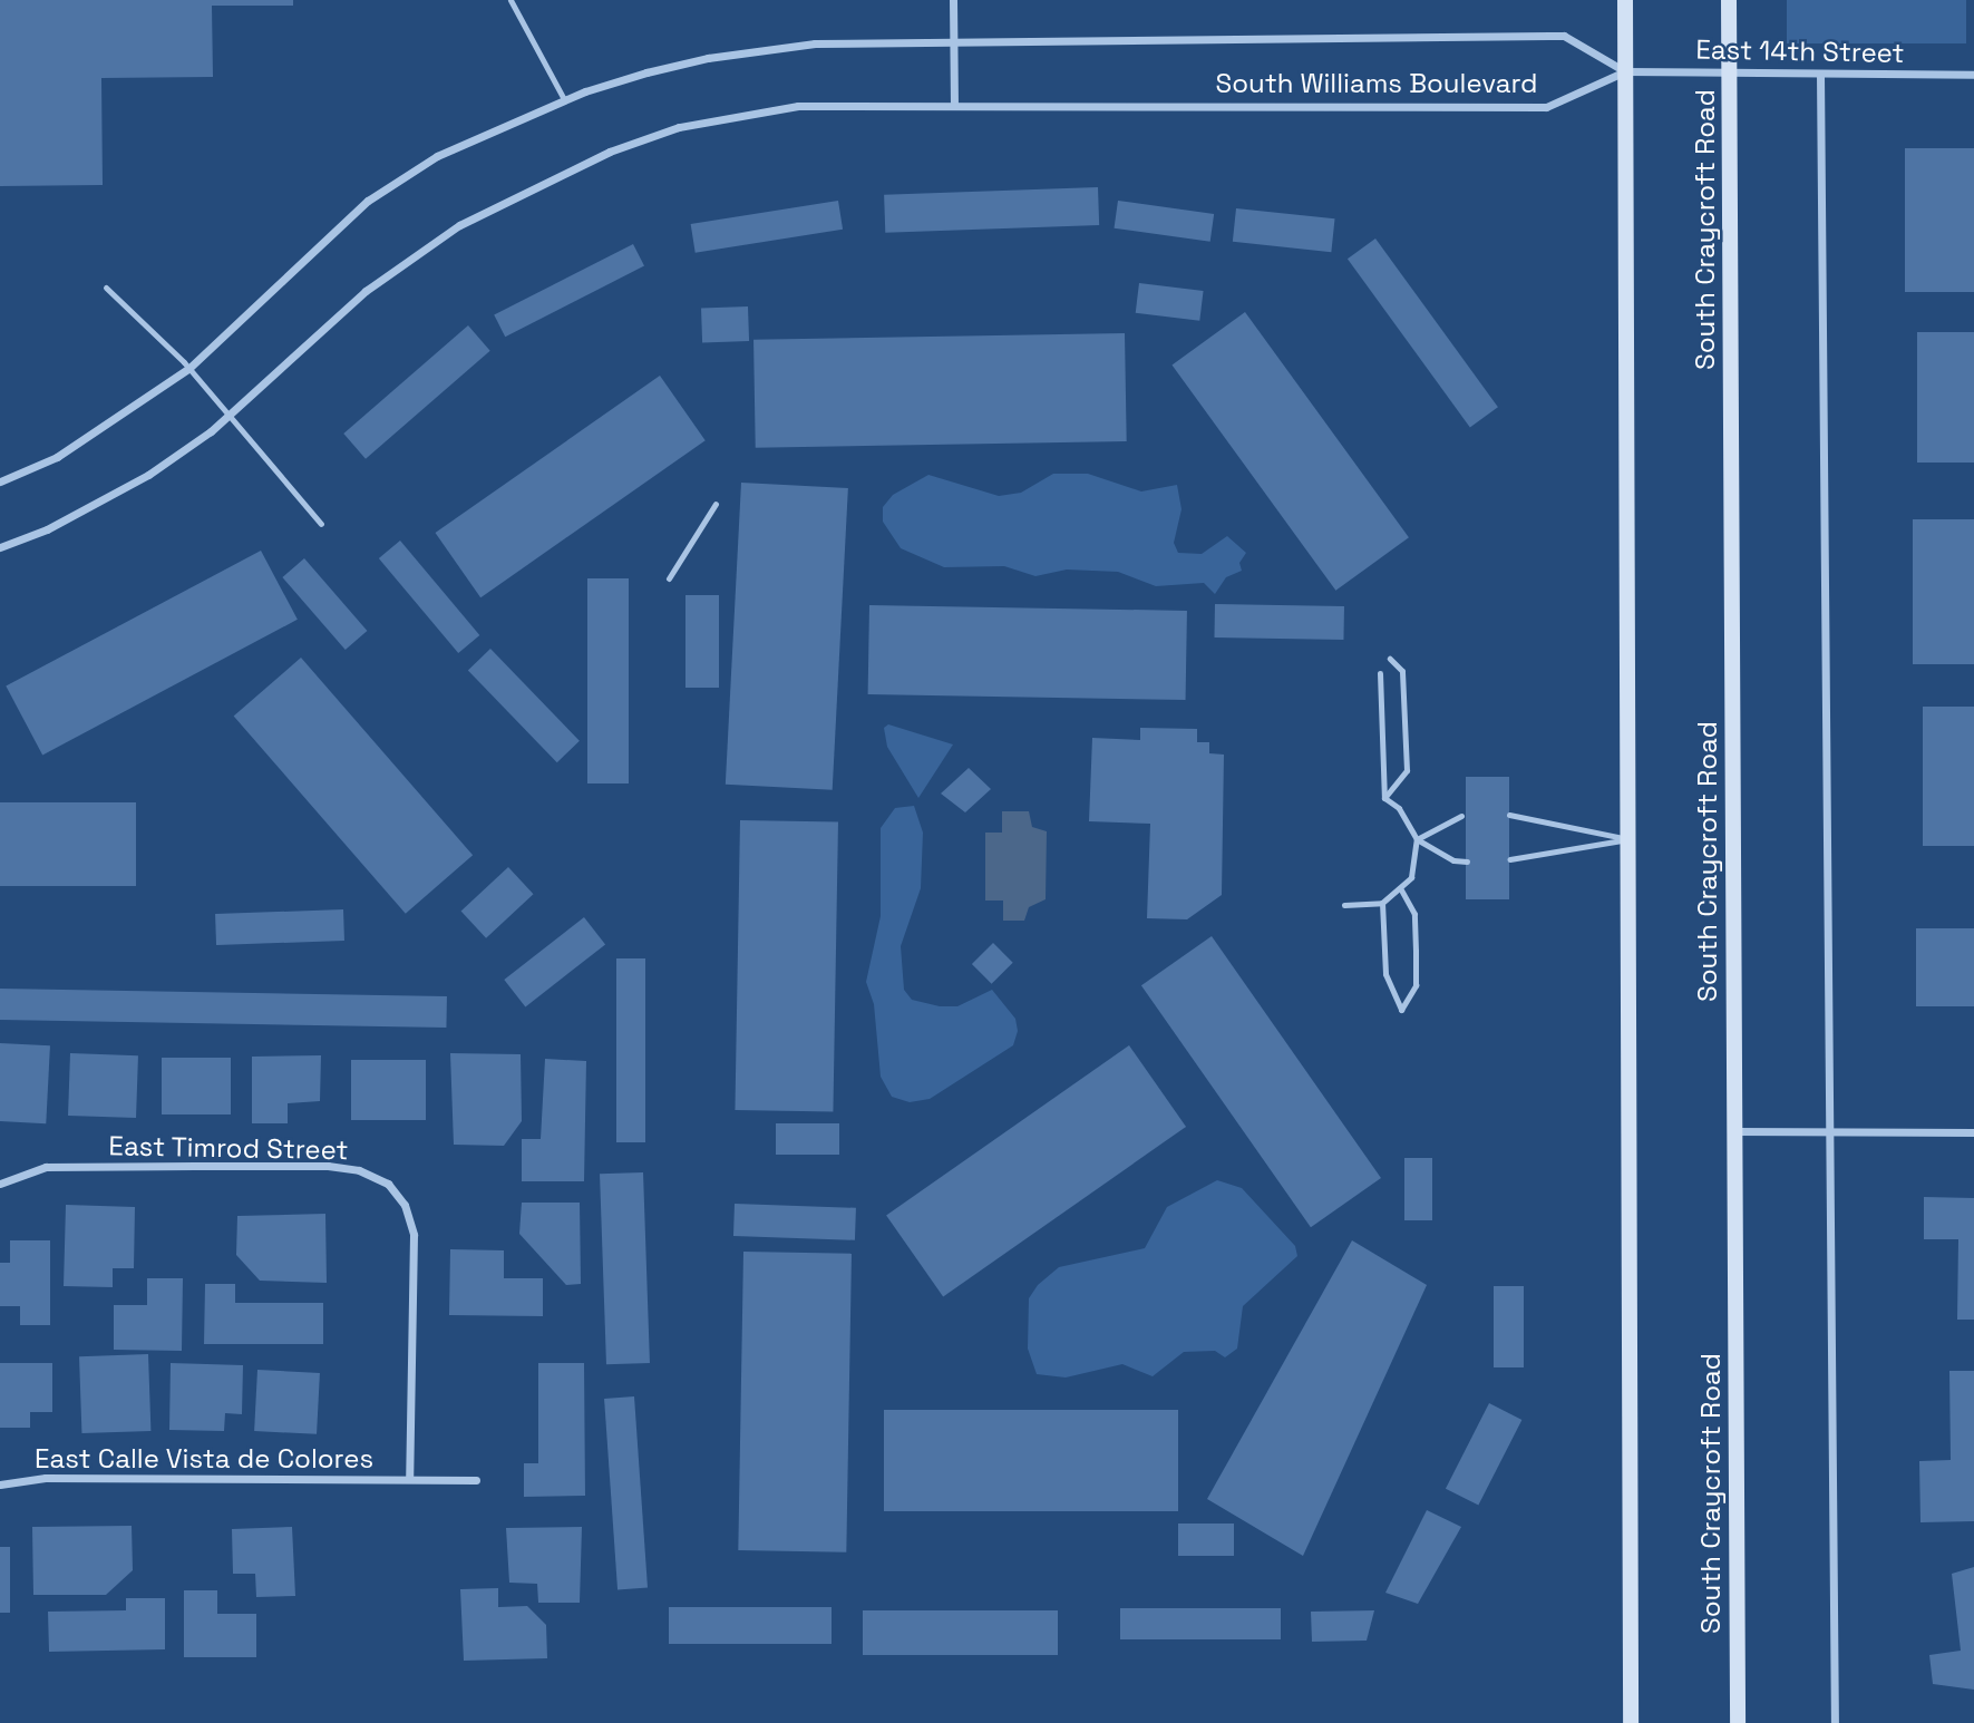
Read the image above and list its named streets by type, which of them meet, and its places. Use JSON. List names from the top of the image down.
{
  "streets": {
    "main road": ["South Craycroft Road"],
    "street": [
      "East 14th Street",
      "South Williams Boulevard",
      "East Timrod Street",
      "East Calle Vista de Colores"
    ]
  },
  "crossings": [
    ["East 14th Street", "South Williams Boulevard"],
    ["East 14th Street", "South Craycroft Road"],
    ["East Timrod Street", "East Calle Vista de Colores"]
  ]
}
